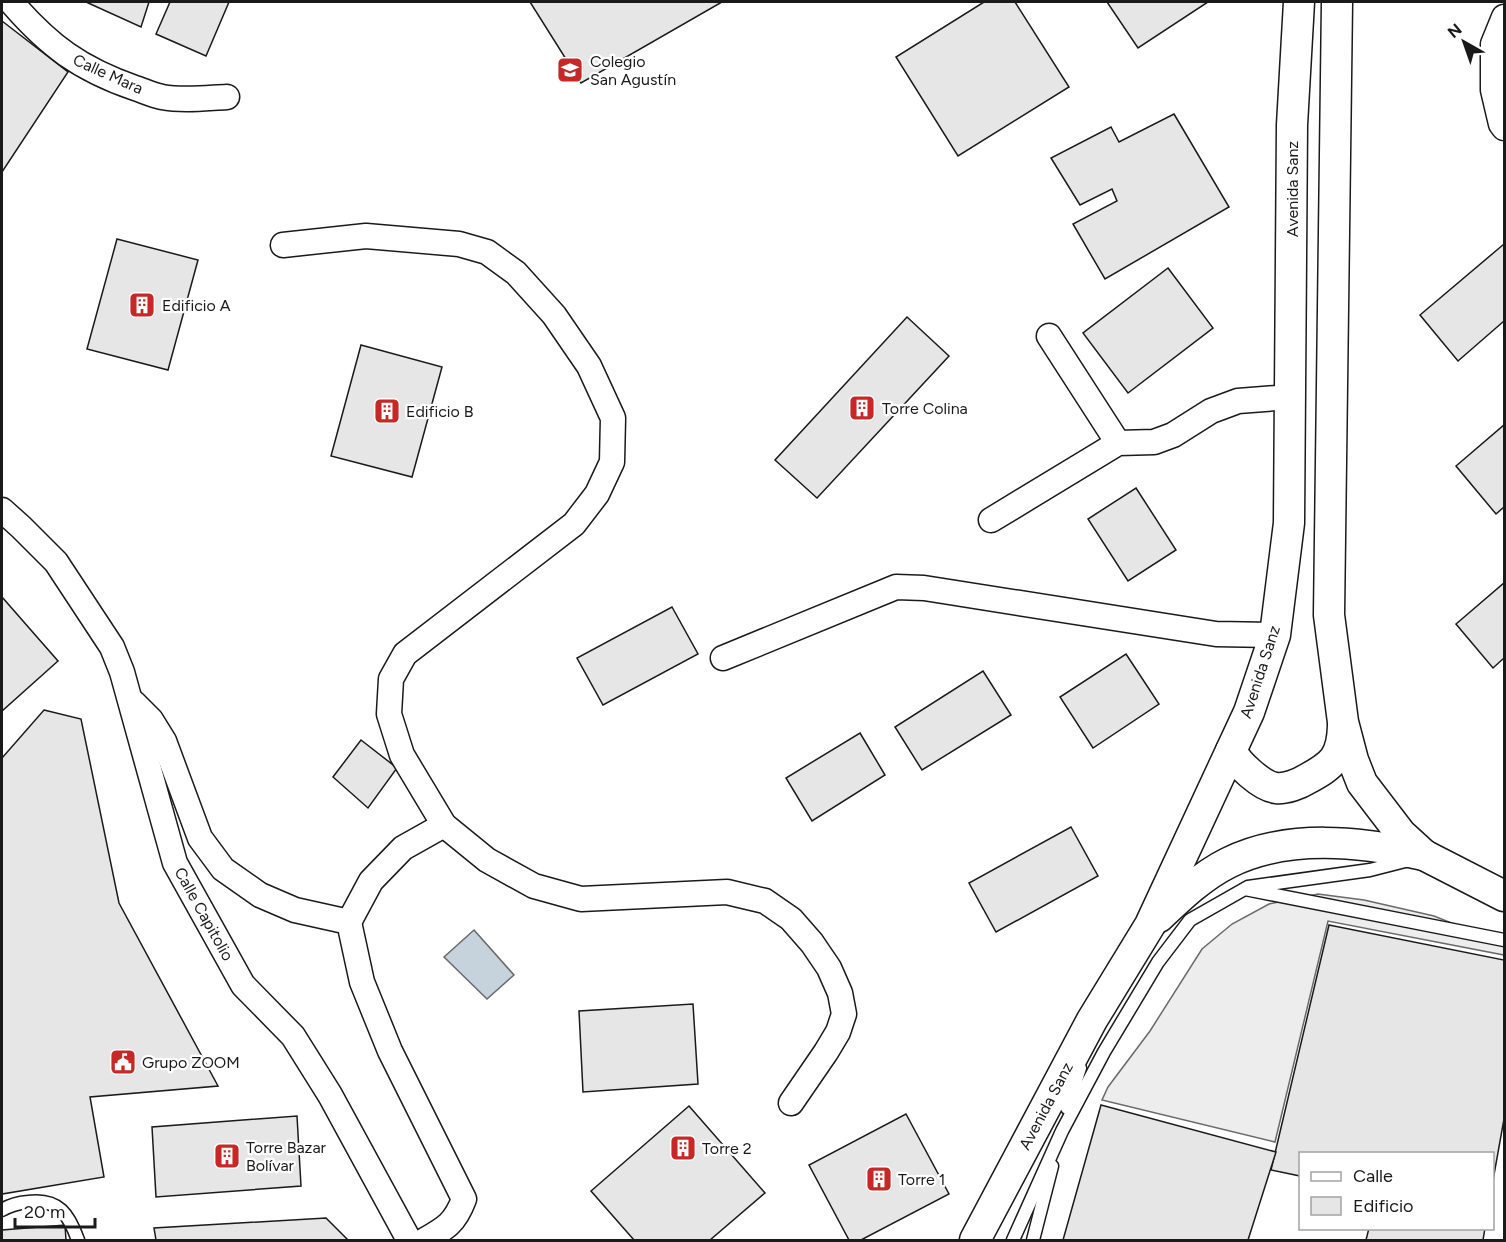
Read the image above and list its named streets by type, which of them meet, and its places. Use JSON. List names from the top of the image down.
{
  "streets": {
    "street": ["Calle Mara", "Avenida Sanz", "Calle Capitolio"]
  },
  "places": {
    "school or university": ["Colegio San Agustín"],
    "building": [
      "Edificio A",
      "Torre Colina",
      "Edificio B",
      "Torre 2",
      "Torre Bazar Bolívar",
      "Torre 1"
    ],
    "public building": ["Grupo ZOOM"]
  },
  "legend": ["Calle", "Edificio"],
  "scale_bar": "20 m",
  "north": "top left"
}
